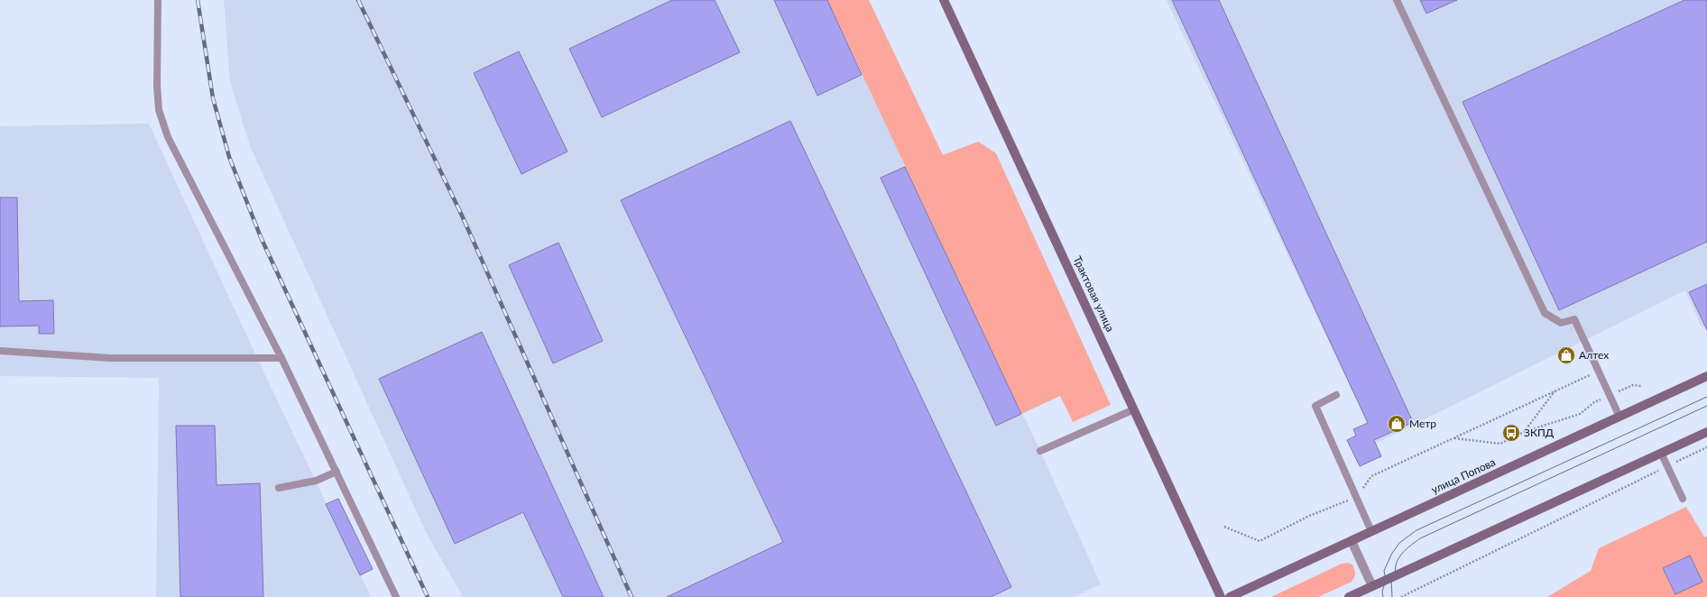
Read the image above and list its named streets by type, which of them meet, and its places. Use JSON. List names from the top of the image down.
{
  "streets": {
    "main road": ["Трактовая улица", "улица Попова"]
  },
  "places": {
    "shop": ["Алтех", "Метр"],
    "bus stop": ["ЗКПД"]
  }
}
